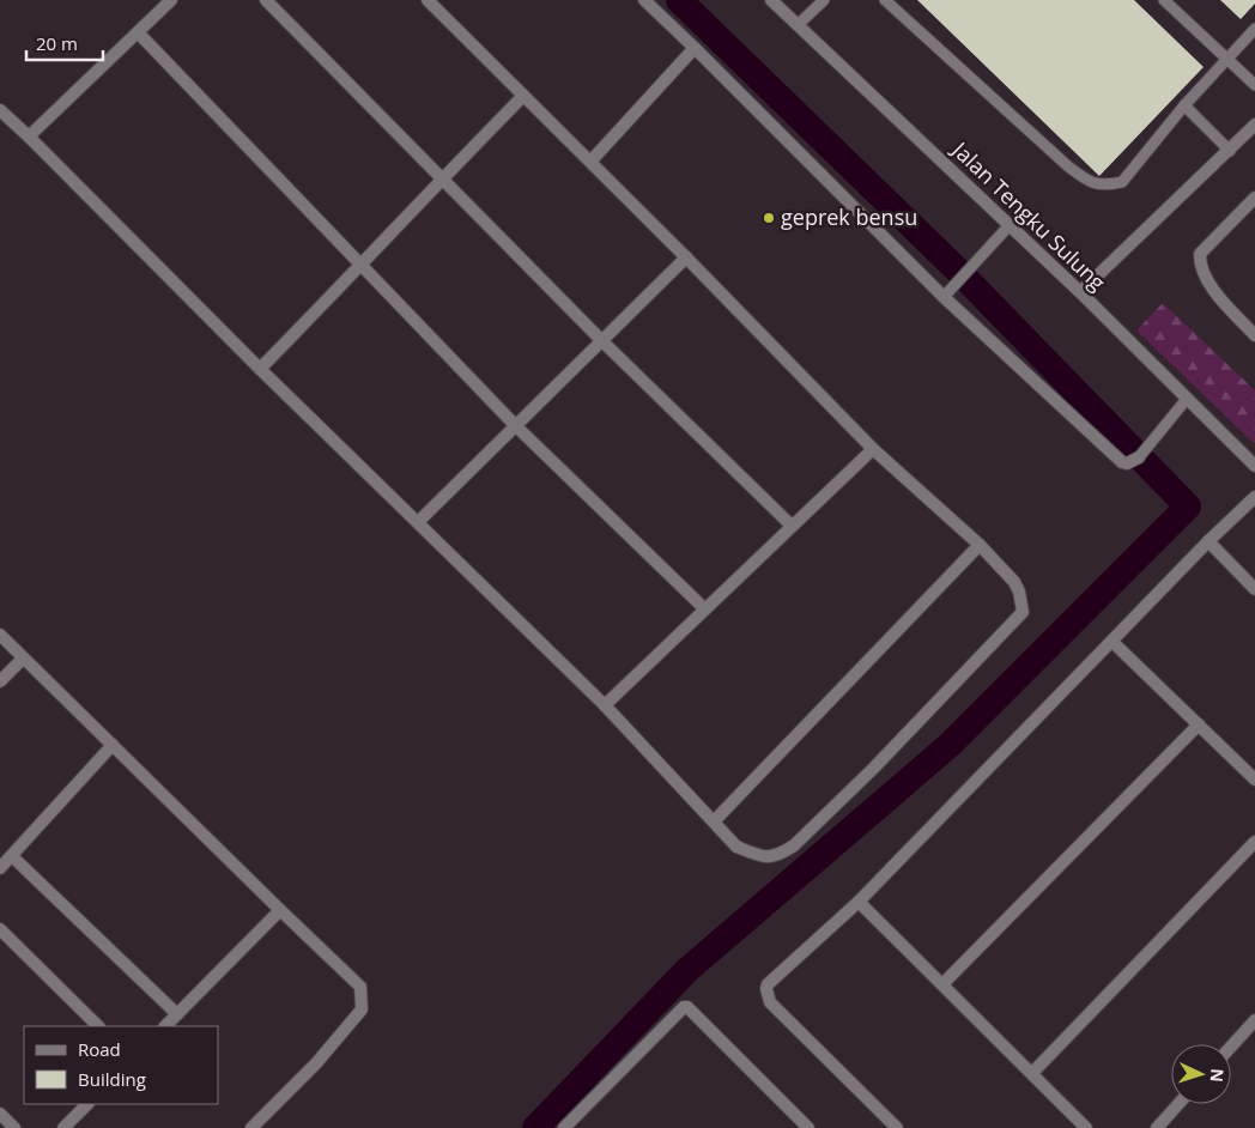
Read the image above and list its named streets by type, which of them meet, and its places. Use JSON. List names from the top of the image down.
{
  "streets": {
    "street": ["Jalan Tengku Sulung"]
  },
  "places": ["geprek bensu"],
  "legend": ["Road", "Building"],
  "scale_bar": "20 m",
  "north": "right"
}
